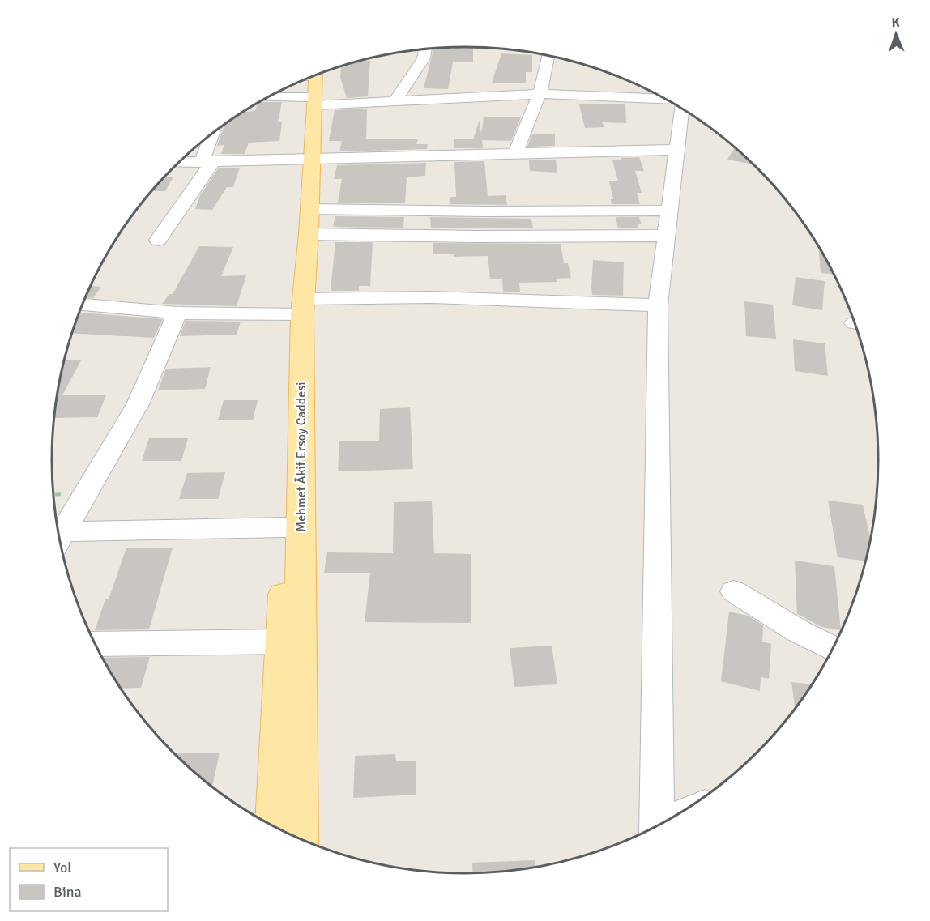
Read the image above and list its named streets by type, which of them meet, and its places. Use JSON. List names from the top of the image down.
{
  "streets": {
    "main road": ["Mehmet Âkif Ersoy Caddesi"]
  },
  "legend": ["Yol", "Bina"],
  "north": "top"
}
